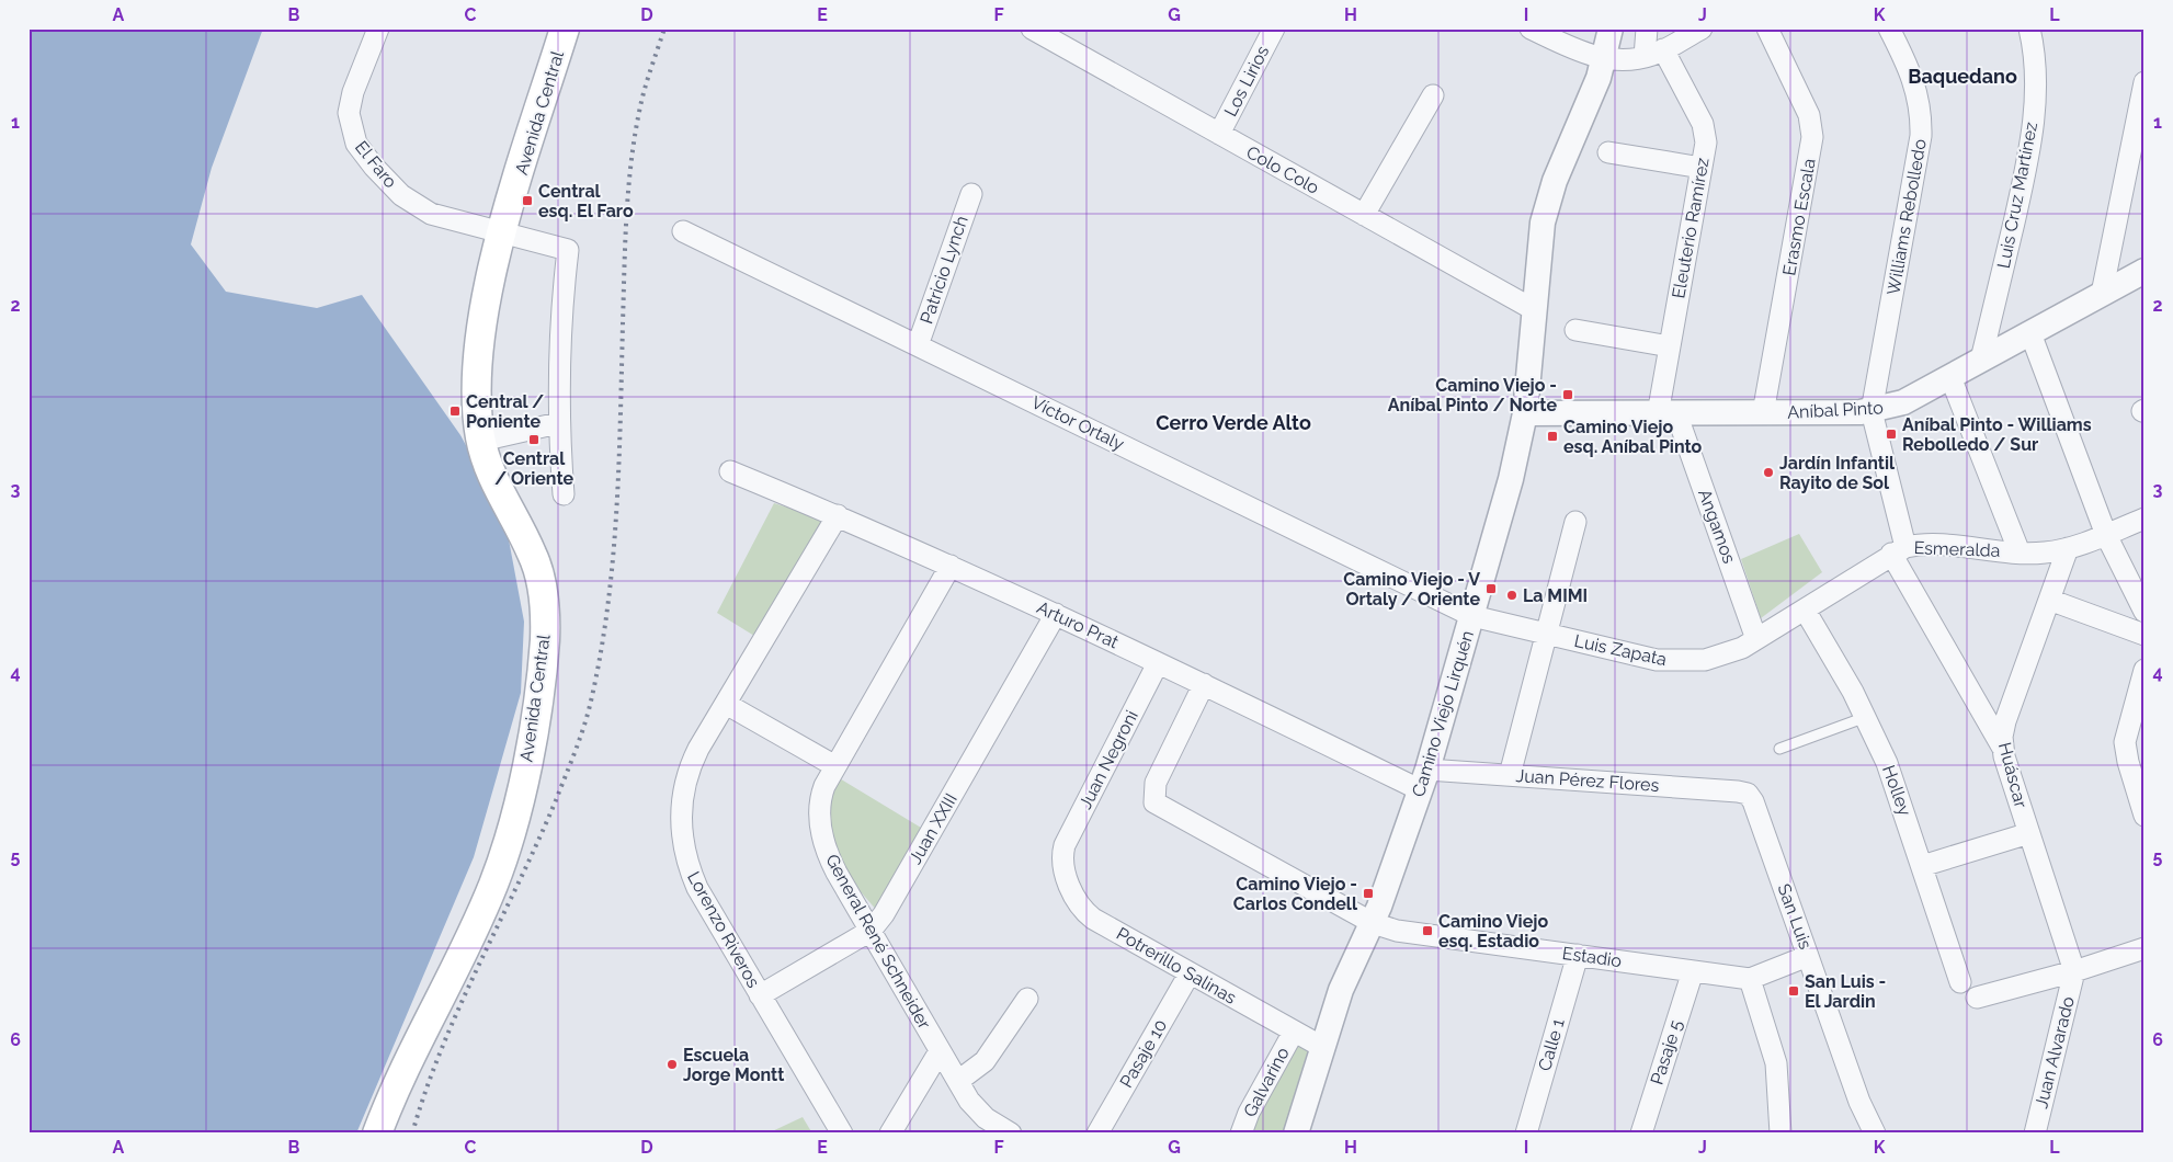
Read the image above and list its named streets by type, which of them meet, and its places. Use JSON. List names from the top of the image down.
{
  "streets": {
    "main road": ["Avenida Central"],
    "street": [
      "Los Lirios",
      "El Faro",
      "Colo Colo",
      "Luis Cruz Martínez",
      "Erasmo Escala",
      "Williams Rebolledo",
      "Eleuterio Ramírez",
      "Patricio Lynch",
      "Aníbal Pinto",
      "Víctor Ortaly",
      "Angamos",
      "Esmeralda",
      "Arturo Prat",
      "Luis Zapata",
      "Camino Viejo Lirquén",
      "Juan Negroni",
      "Huáscar",
      "Juan Pérez Flores",
      "Holley",
      "Juan XXIII",
      "San Luis",
      "Lorenzo Riveros",
      "General René Schneider",
      "Estadio",
      "Potrerillo Salinas",
      "Calle 1",
      "Pasaje 5",
      "Juan Alvarado",
      "Pasaje 10",
      "Galvarino"
    ]
  },
  "crossings": [
    ["Los Lirios", "Colo Colo"],
    ["Avenida Central", "El Faro"],
    ["Colo Colo", "Camino Viejo Lirquén"],
    ["Luis Cruz Martínez", "Aníbal Pinto"],
    ["Erasmo Escala", "Aníbal Pinto"],
    ["Williams Rebolledo", "Aníbal Pinto"],
    ["Eleuterio Ramírez", "Aníbal Pinto"],
    ["Eleuterio Ramírez", "Angamos"],
    ["Patricio Lynch", "Víctor Ortaly"],
    ["Aníbal Pinto", "Angamos"],
    ["Aníbal Pinto", "Camino Viejo Lirquén"],
    ["Víctor Ortaly", "Luis Zapata"],
    ["Víctor Ortaly", "Camino Viejo Lirquén"],
    ["Angamos", "Esmeralda"],
    ["Angamos", "Luis Zapata"],
    ["Esmeralda", "Luis Zapata"],
    ["Esmeralda", "Huáscar"],
    ["Esmeralda", "Holley"],
    ["Arturo Prat", "Camino Viejo Lirquén"],
    ["Arturo Prat", "Juan Negroni"],
    ["Arturo Prat", "Juan Pérez Flores"],
    ["Arturo Prat", "Juan XXIII"],
    ["Arturo Prat", "Lorenzo Riveros"],
    ["Arturo Prat", "General René Schneider"],
    ["Arturo Prat", "Estadio"],
    ["Luis Zapata", "Camino Viejo Lirquén"],
    ["Camino Viejo Lirquén", "Juan Pérez Flores"],
    ["Camino Viejo Lirquén", "Estadio"],
    ["Camino Viejo Lirquén", "Potrerillo Salinas"],
    ["Juan Negroni", "Potrerillo Salinas"],
    ["Huáscar", "Juan Alvarado"],
    ["Juan Pérez Flores", "San Luis"],
    ["Juan XXIII", "Lorenzo Riveros"],
    ["Juan XXIII", "General René Schneider"],
    ["San Luis", "Estadio"],
    ["Estadio", "Calle 1"],
    ["Estadio", "Pasaje 5"],
    ["Potrerillo Salinas", "Pasaje 10"],
    ["Potrerillo Salinas", "Galvarino"]
  ],
  "districts": ["Baquedano", "Cerro Verde Alto"],
  "places": {
    "transit": [
      "Central esq. El Faro",
      "Camino Viejo - Aníbal Pinto / Norte",
      "Central / Poniente",
      "Aníbal Pinto - Williams Rebolledo / Sur",
      "Camino Viejo esq. Aníbal Pinto",
      "Central / Oriente",
      "Camino Viejo - V Ortaly / Oriente",
      "Camino Viejo - Carlos Condell",
      "Camino Viejo esq. Estadio",
      "San Luis - El Jardin"
    ],
    "other": ["Jardín Infantil Rayito de Sol", "La MIMI", "Escuela Jorge Montt"]
  },
  "grid": {
    "columns": [
      "A",
      "B",
      "C",
      "D",
      "E",
      "F",
      "G",
      "H",
      "I",
      "J",
      "K",
      "L"
    ],
    "rows": [
      "1",
      "2",
      "3",
      "4",
      "5",
      "6"
    ]
  }
}
